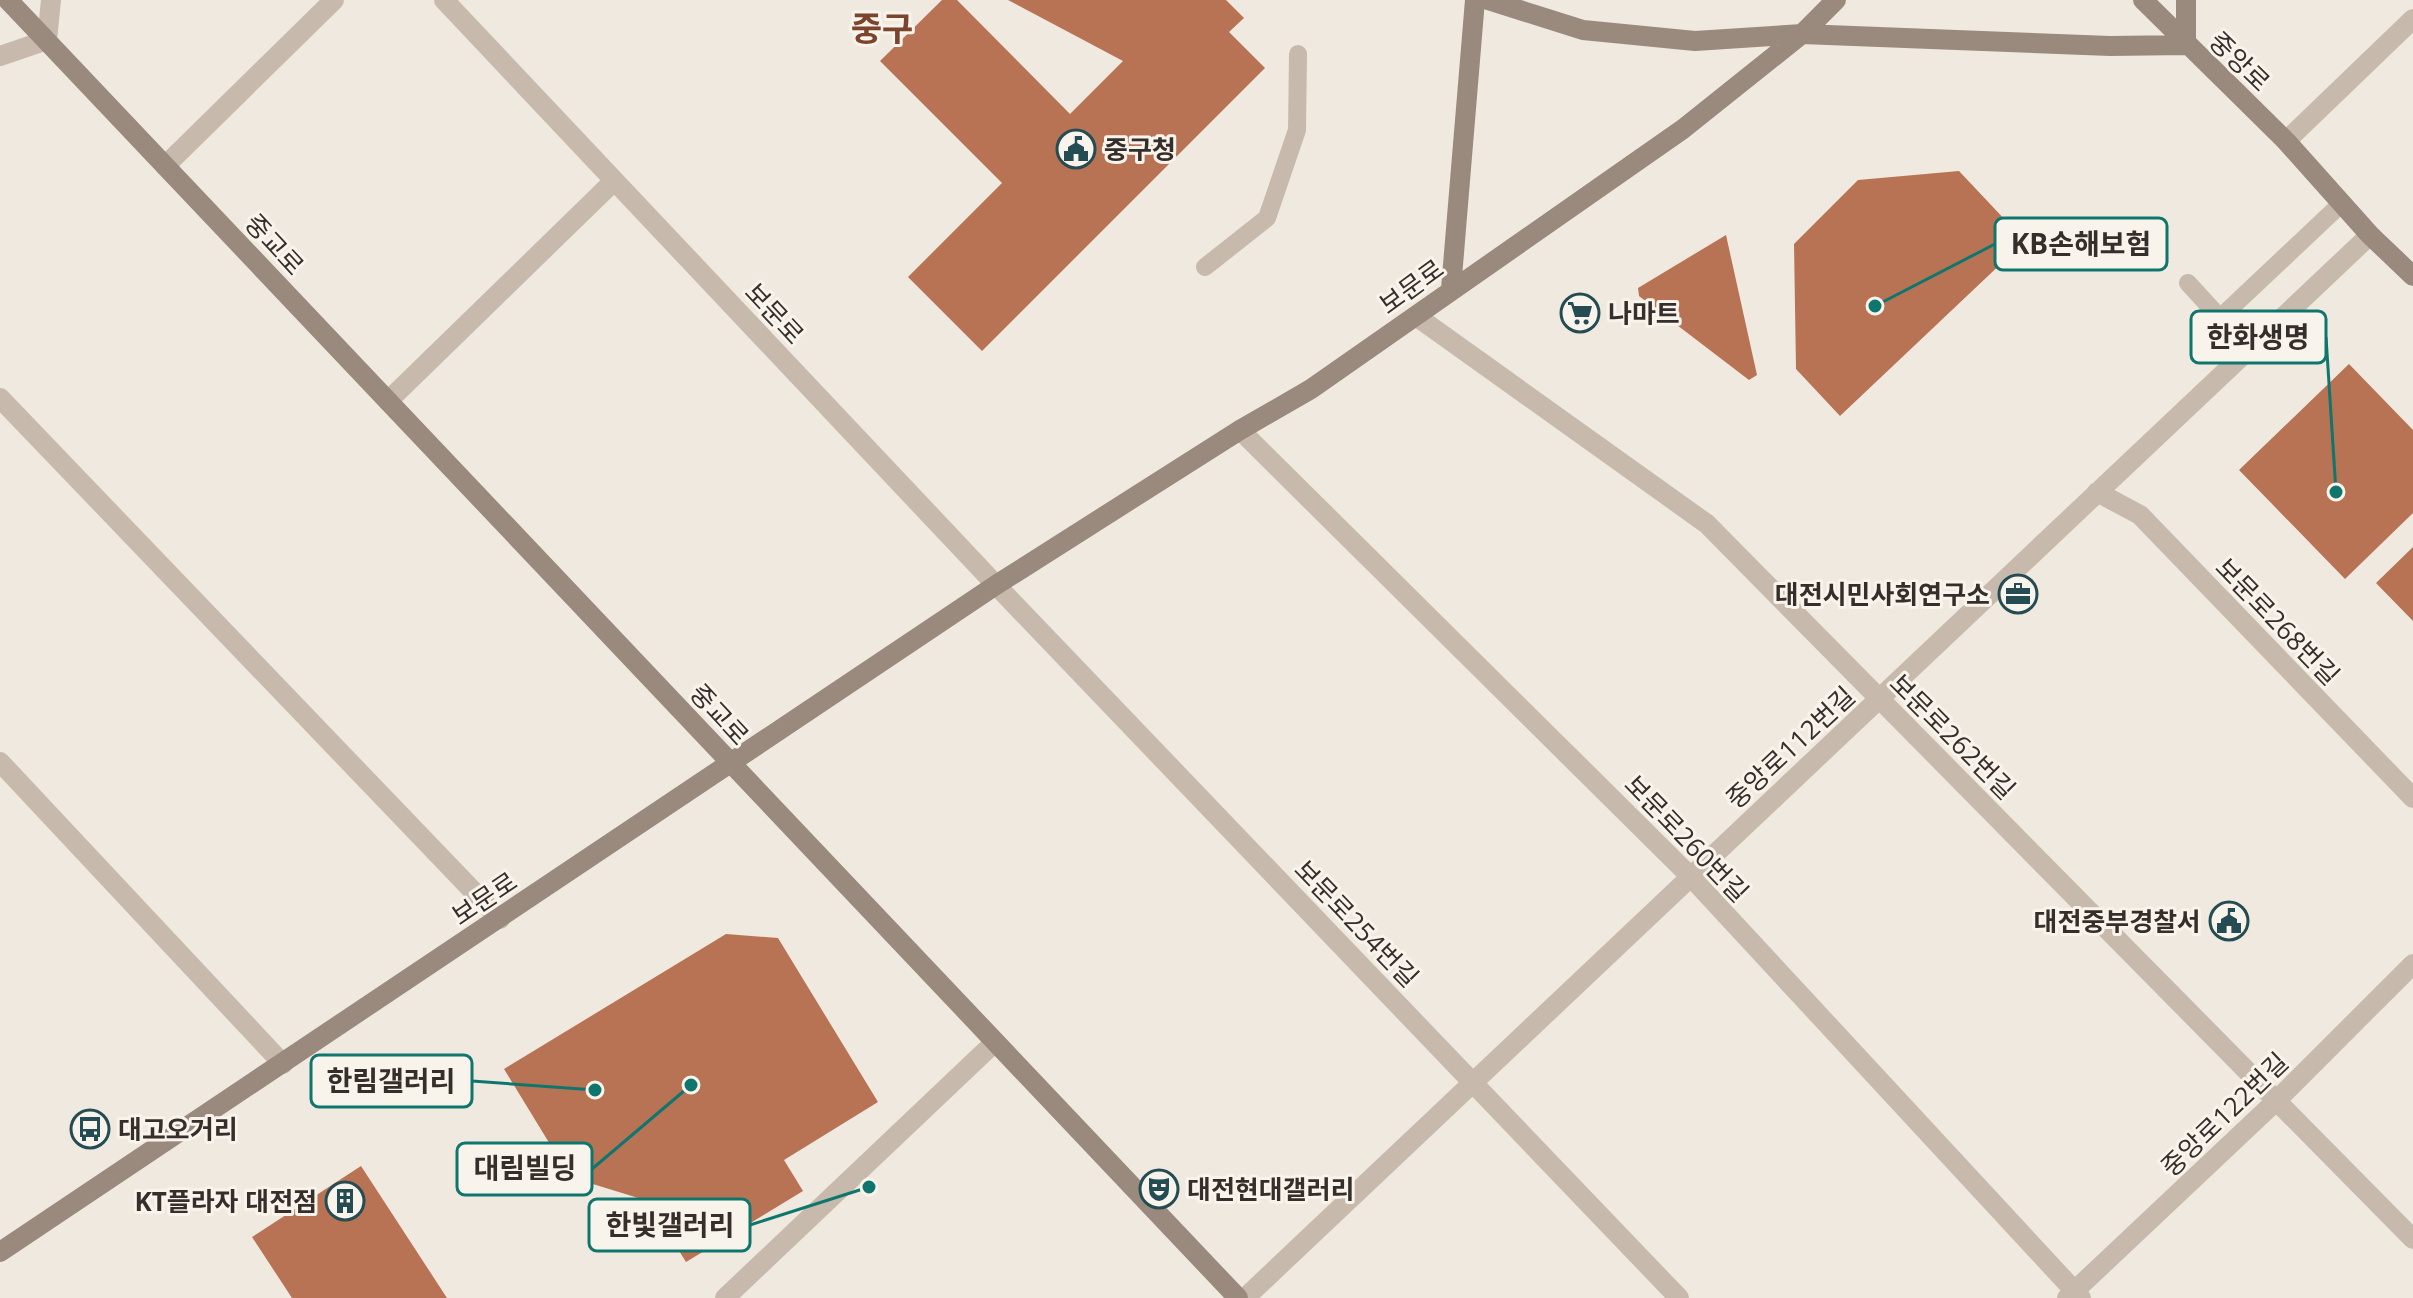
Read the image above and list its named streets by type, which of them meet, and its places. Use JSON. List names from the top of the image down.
{
  "streets": {
    "main road": ["중앙로", "중교로", "보문로"],
    "street": [
      "보문로268번길",
      "보문로262번길",
      "중앙로112번길",
      "보문로260번길",
      "보문로254번길",
      "중앙로122번길"
    ]
  },
  "crossings": [
    ["중앙로", "보문로"],
    ["중앙로", "중앙로112번길"],
    ["중교로", "보문로"],
    ["보문로", "보문로262번길"],
    ["보문로", "보문로260번길"],
    ["보문로", "보문로254번길"],
    ["보문로268번길", "중앙로112번길"],
    ["보문로262번길", "중앙로112번길"],
    ["보문로262번길", "중앙로122번길"],
    ["중앙로112번길", "보문로260번길"],
    ["중앙로112번길", "보문로254번길"],
    ["보문로260번길", "중앙로122번길"]
  ],
  "districts": ["중구"],
  "places": {
    "public building": ["중구청", "대전중부경찰서"],
    "other": [
      "KB손해보험",
      "한화생명",
      "대림빌딩",
      "한림갤러리",
      "한빛갤러리"
    ],
    "supermarket": ["나마트"],
    "office": ["대전시민사회연구소"],
    "bus stop": ["대고오거리"],
    "theatre": ["대전현대갤러리"],
    "building": ["KT플라자 대전점"]
  }
}
